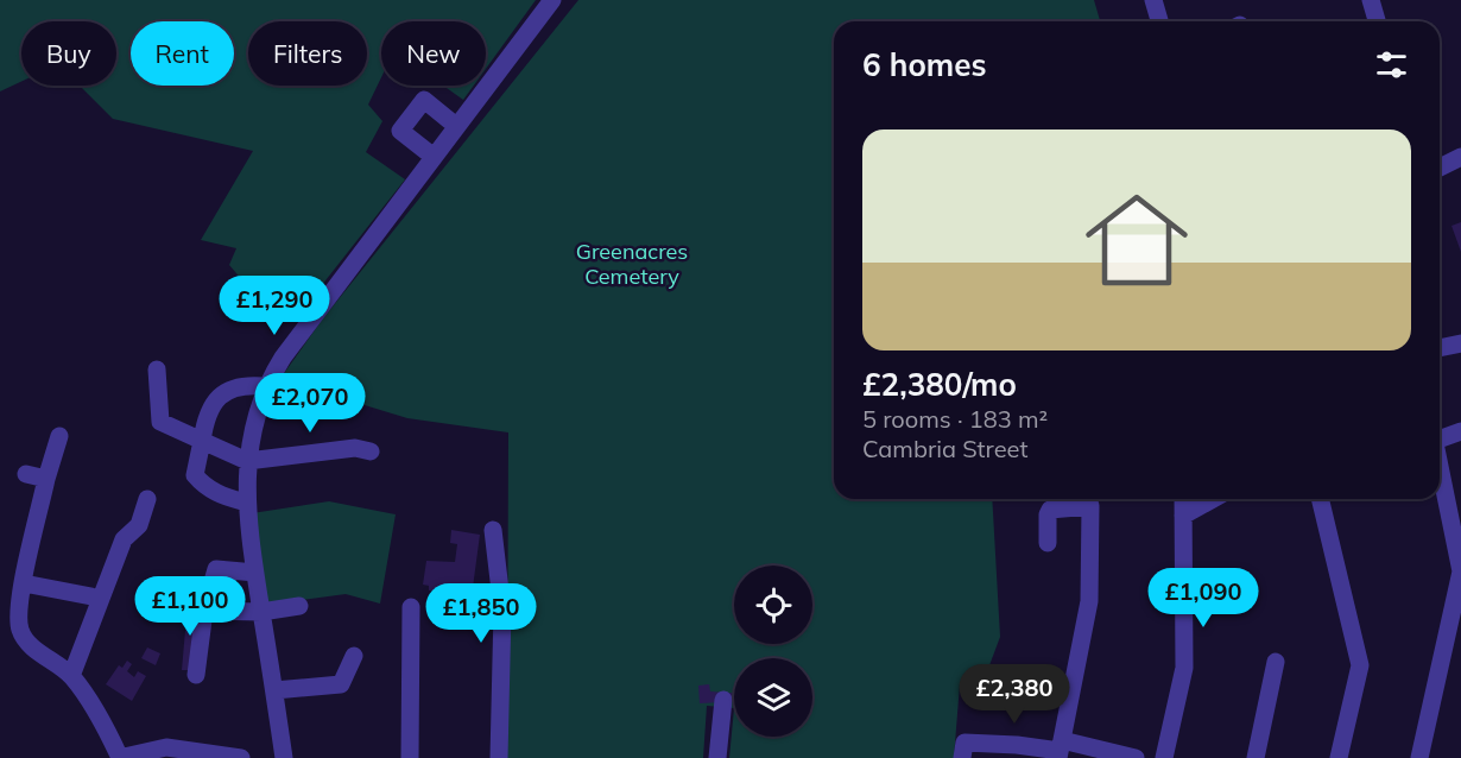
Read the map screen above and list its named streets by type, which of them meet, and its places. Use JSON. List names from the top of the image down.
{
  "parks": ["Greenacres Cemetery"],
  "page": {
    "chip": [
      "Buy",
      "Rent",
      "Filters",
      "New"
    ],
    "heading": "6 homes",
    "list": [
      {
        "name": "£2,380/mo",
        "note": "5 rooms · 183 m² · Cambria Street"
      }
    ],
    "price": [
      "£1,290",
      "£2,070",
      "£1,090",
      "£1,100",
      "£1,850",
      "£2,380"
    ]
  }
}
